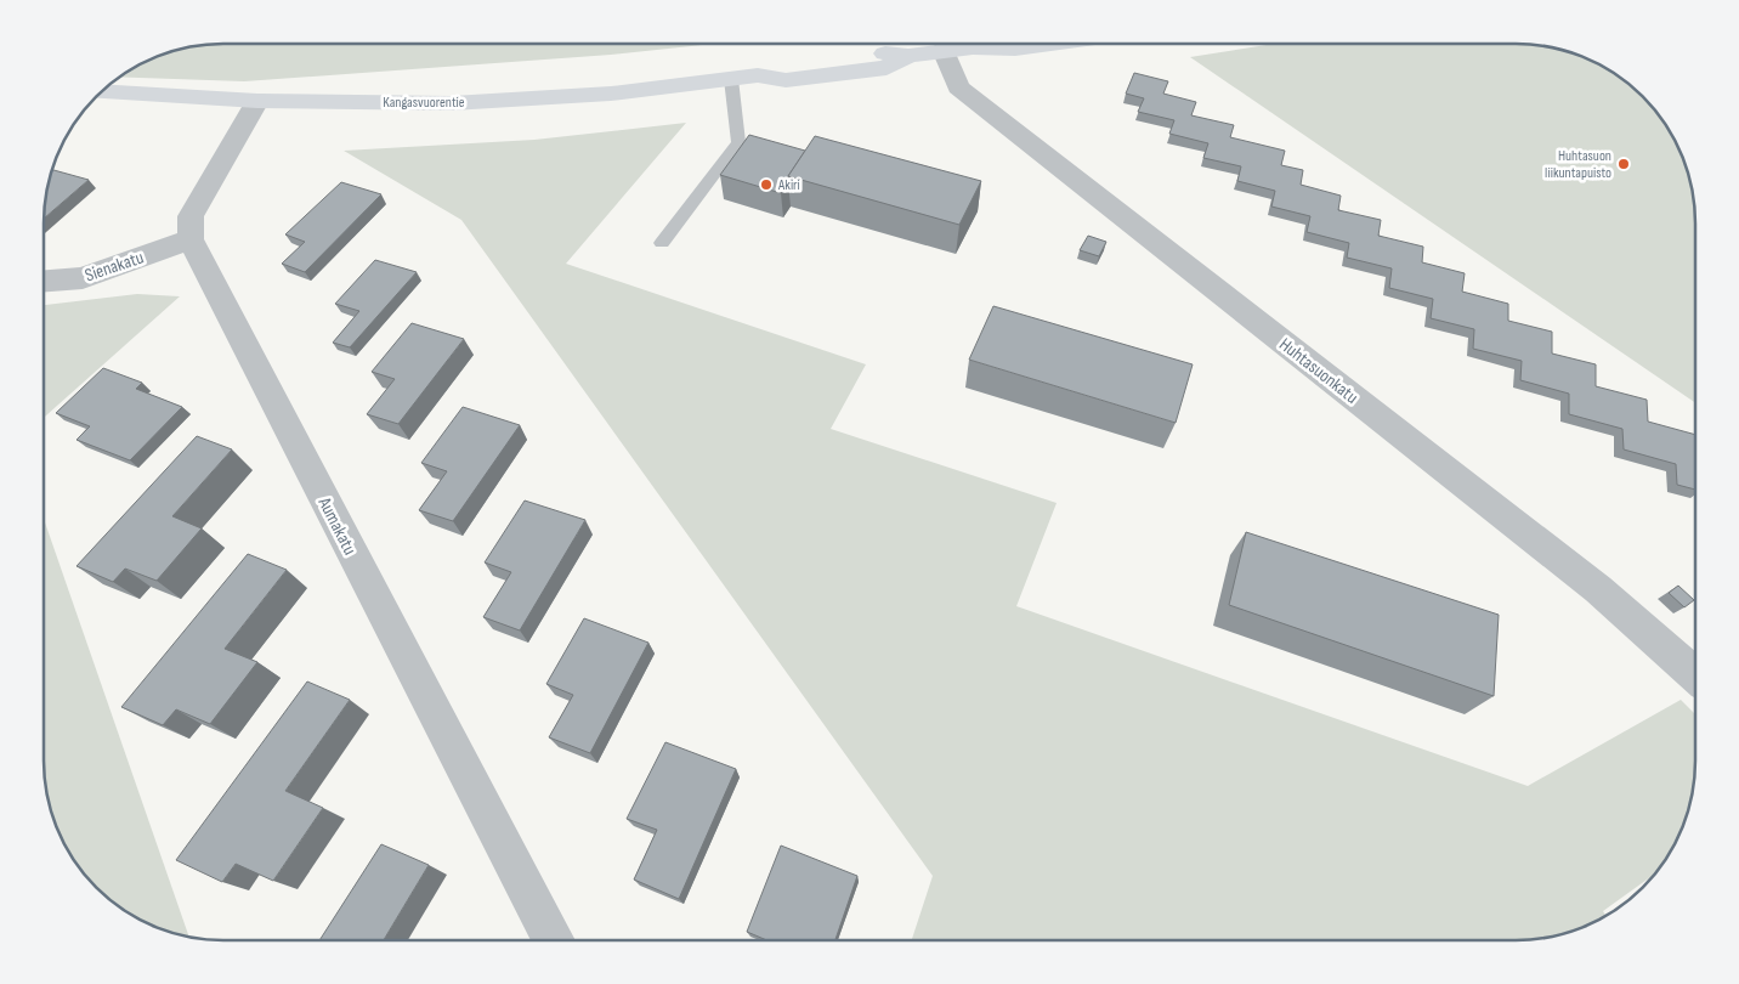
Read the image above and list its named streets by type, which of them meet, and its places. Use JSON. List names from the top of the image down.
{
  "streets": {
    "main road": ["Kangasvuorentie"],
    "street": ["Sienakatu", "Huhtasuonkatu", "Aumakatu"]
  },
  "crossings": [
    ["Kangasvuorentie", "Huhtasuonkatu"],
    ["Sienakatu", "Aumakatu"]
  ],
  "places": ["Huhtasuon liikuntapuisto", "Akiri"]
}
